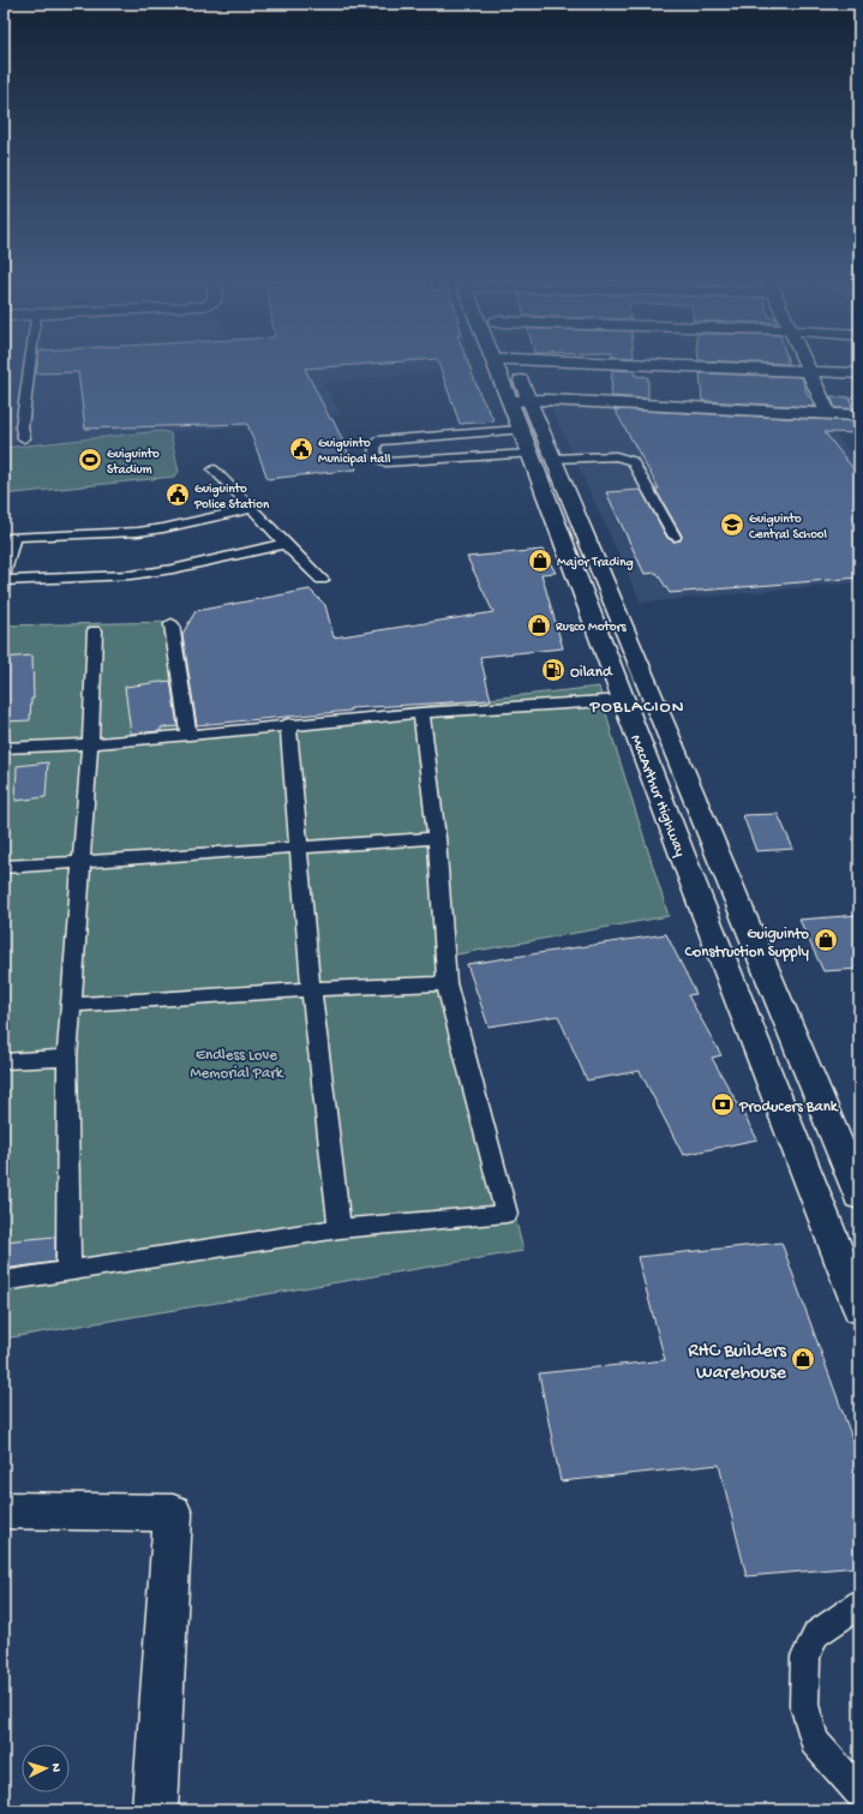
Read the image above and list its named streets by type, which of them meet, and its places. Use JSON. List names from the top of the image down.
{
  "streets": {
    "main road": ["MacArthur Highway"]
  },
  "districts": ["POBLACION"],
  "parks": ["Endless Love Memorial Park"],
  "places": {
    "public building": ["Guiguinto Municipal Hall", "Guiguinto Police Station"],
    "sports": ["Guiguinto Stadium"],
    "school or university": ["Guiguinto Central School"],
    "shop": [
      "Major Trading",
      "Rusco Motors",
      "Guiguinto Construction Supply",
      "RHC Builders Warehouse"
    ],
    "fuel station": ["Oiland"],
    "bank": ["Producers Bank"]
  },
  "north": "right"
}
